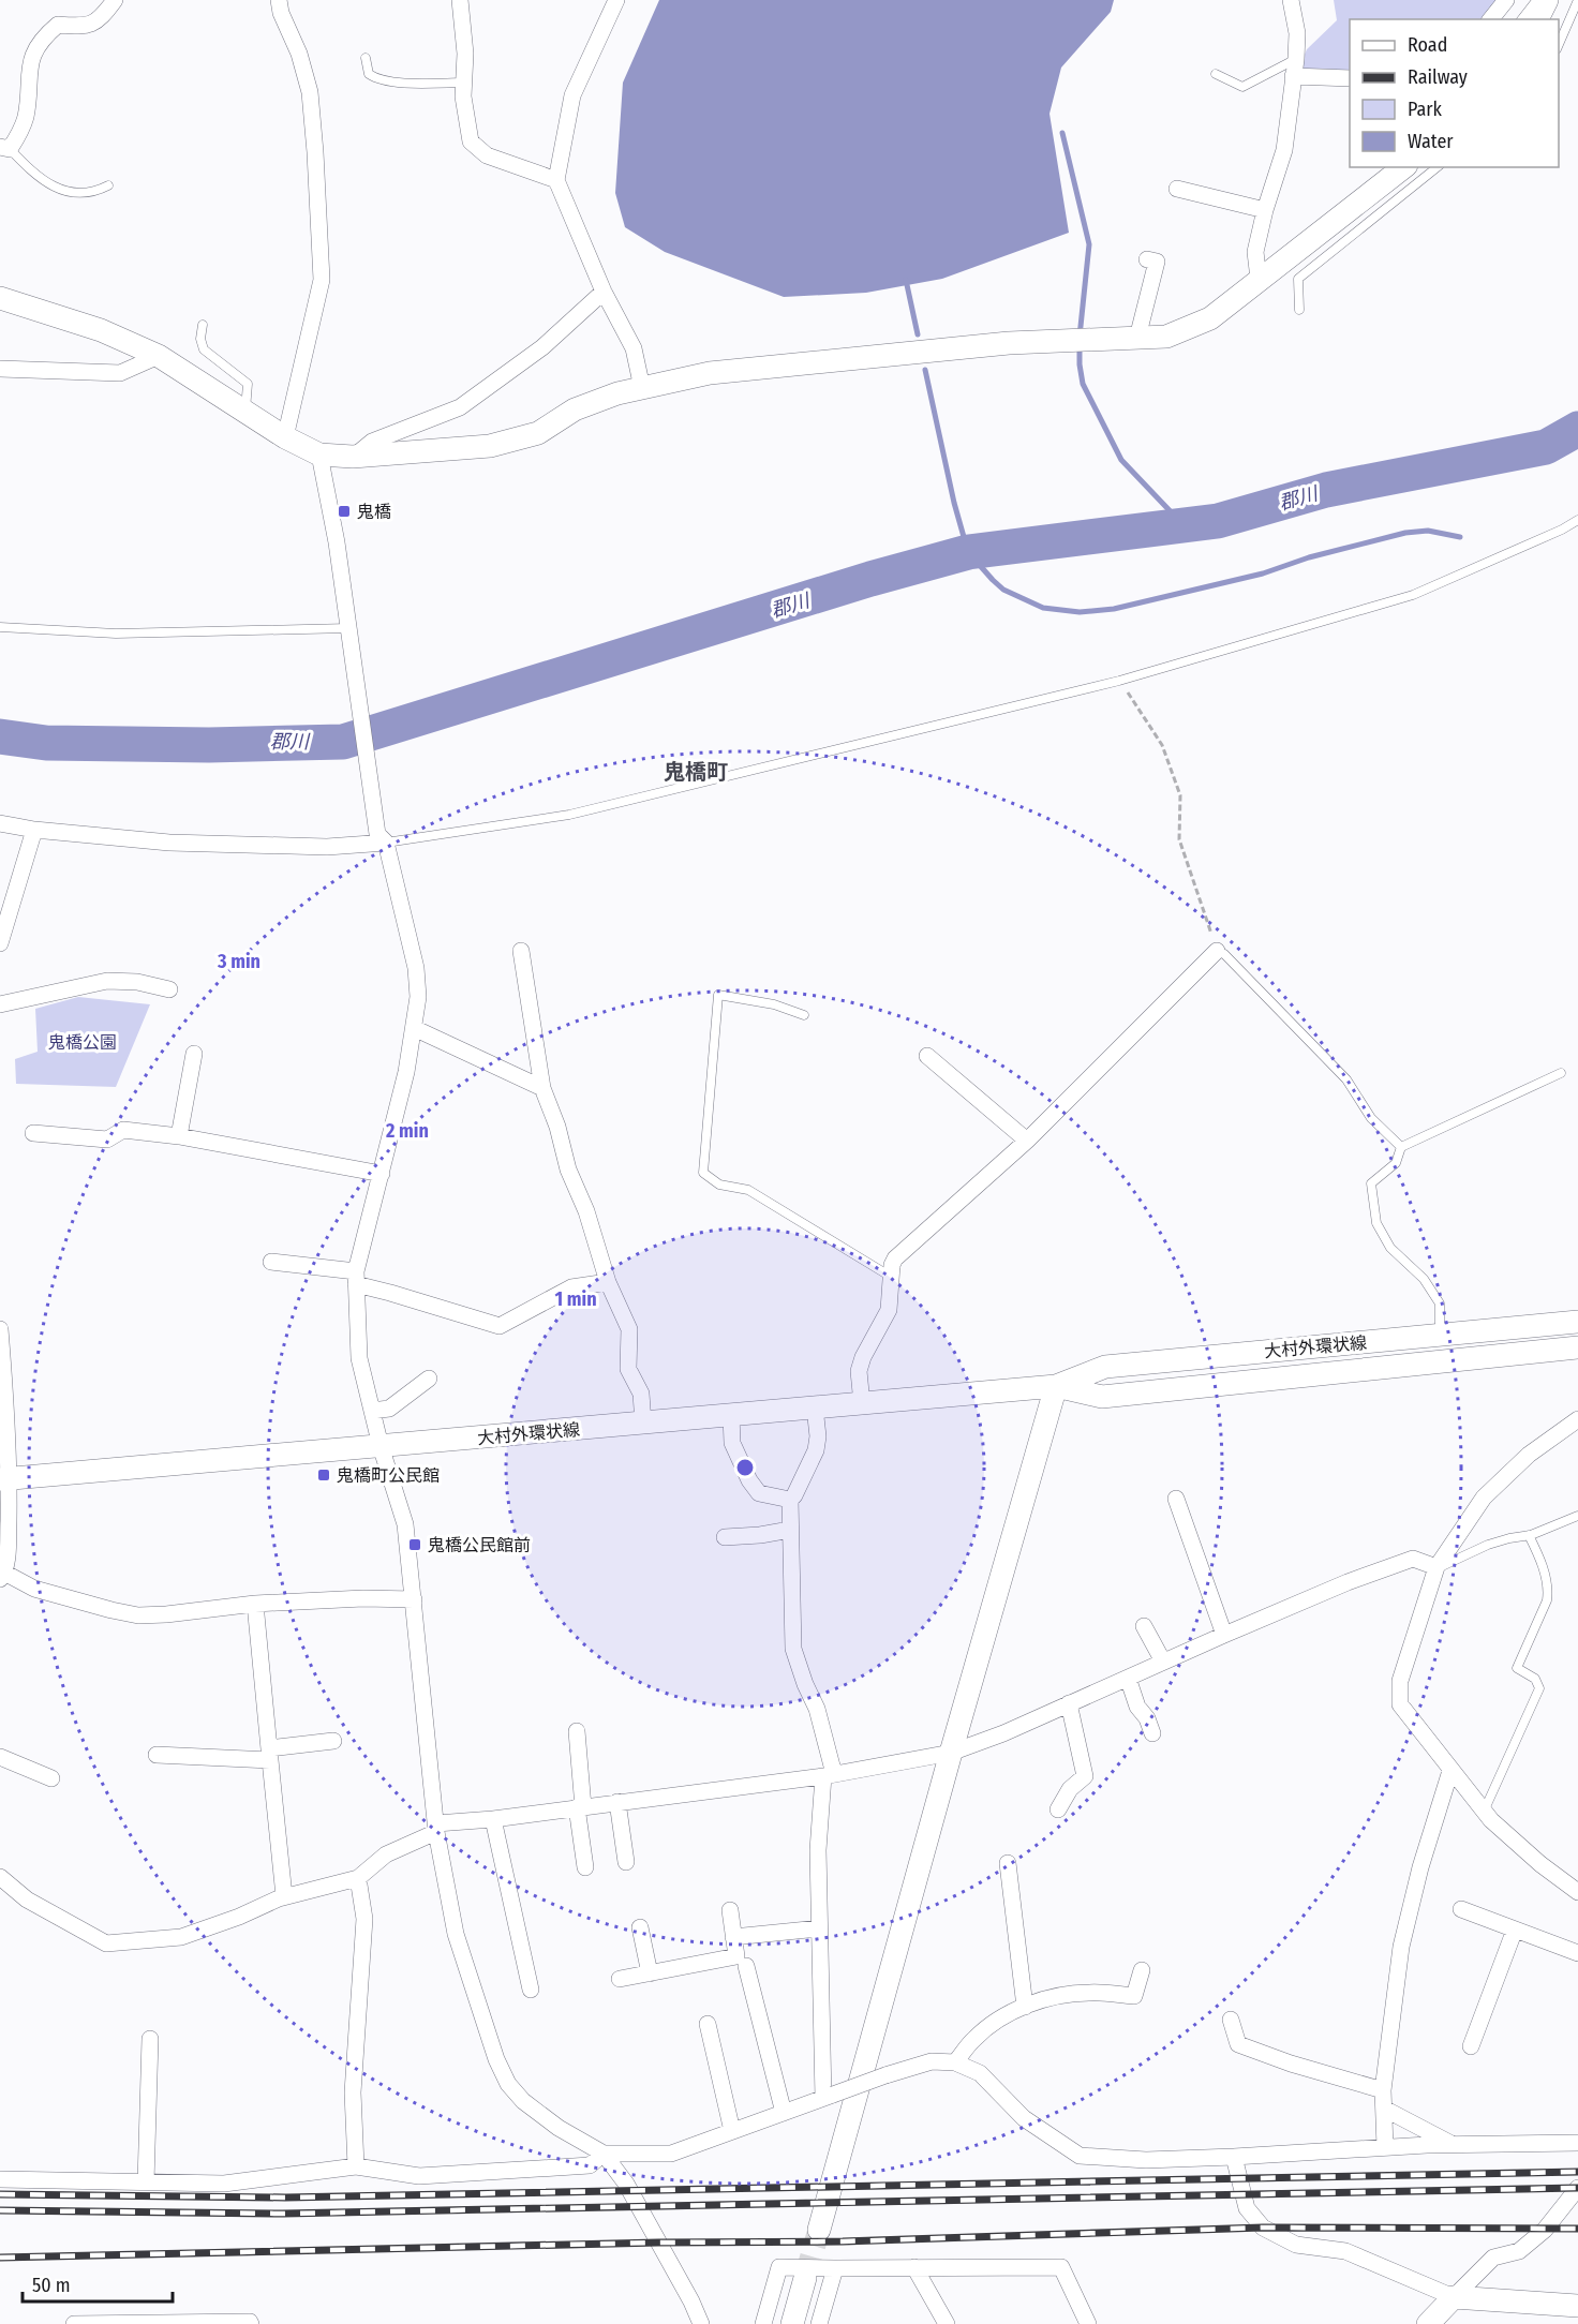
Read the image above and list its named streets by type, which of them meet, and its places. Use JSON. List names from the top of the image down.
{
  "streets": {
    "street": ["大村外環状線"]
  },
  "districts": ["鬼橋町"],
  "water": ["郡川"],
  "parks": ["鬼橋公園"],
  "places": {
    "transit": ["鬼橋", "鬼橋町公民館", "鬼橋公民館前"]
  },
  "legend": [
    "Road",
    "Railway",
    "Park",
    "Water"
  ],
  "scale_bar": "50 m",
  "rings": ["3 min", "2 min", "1 min"]
}
